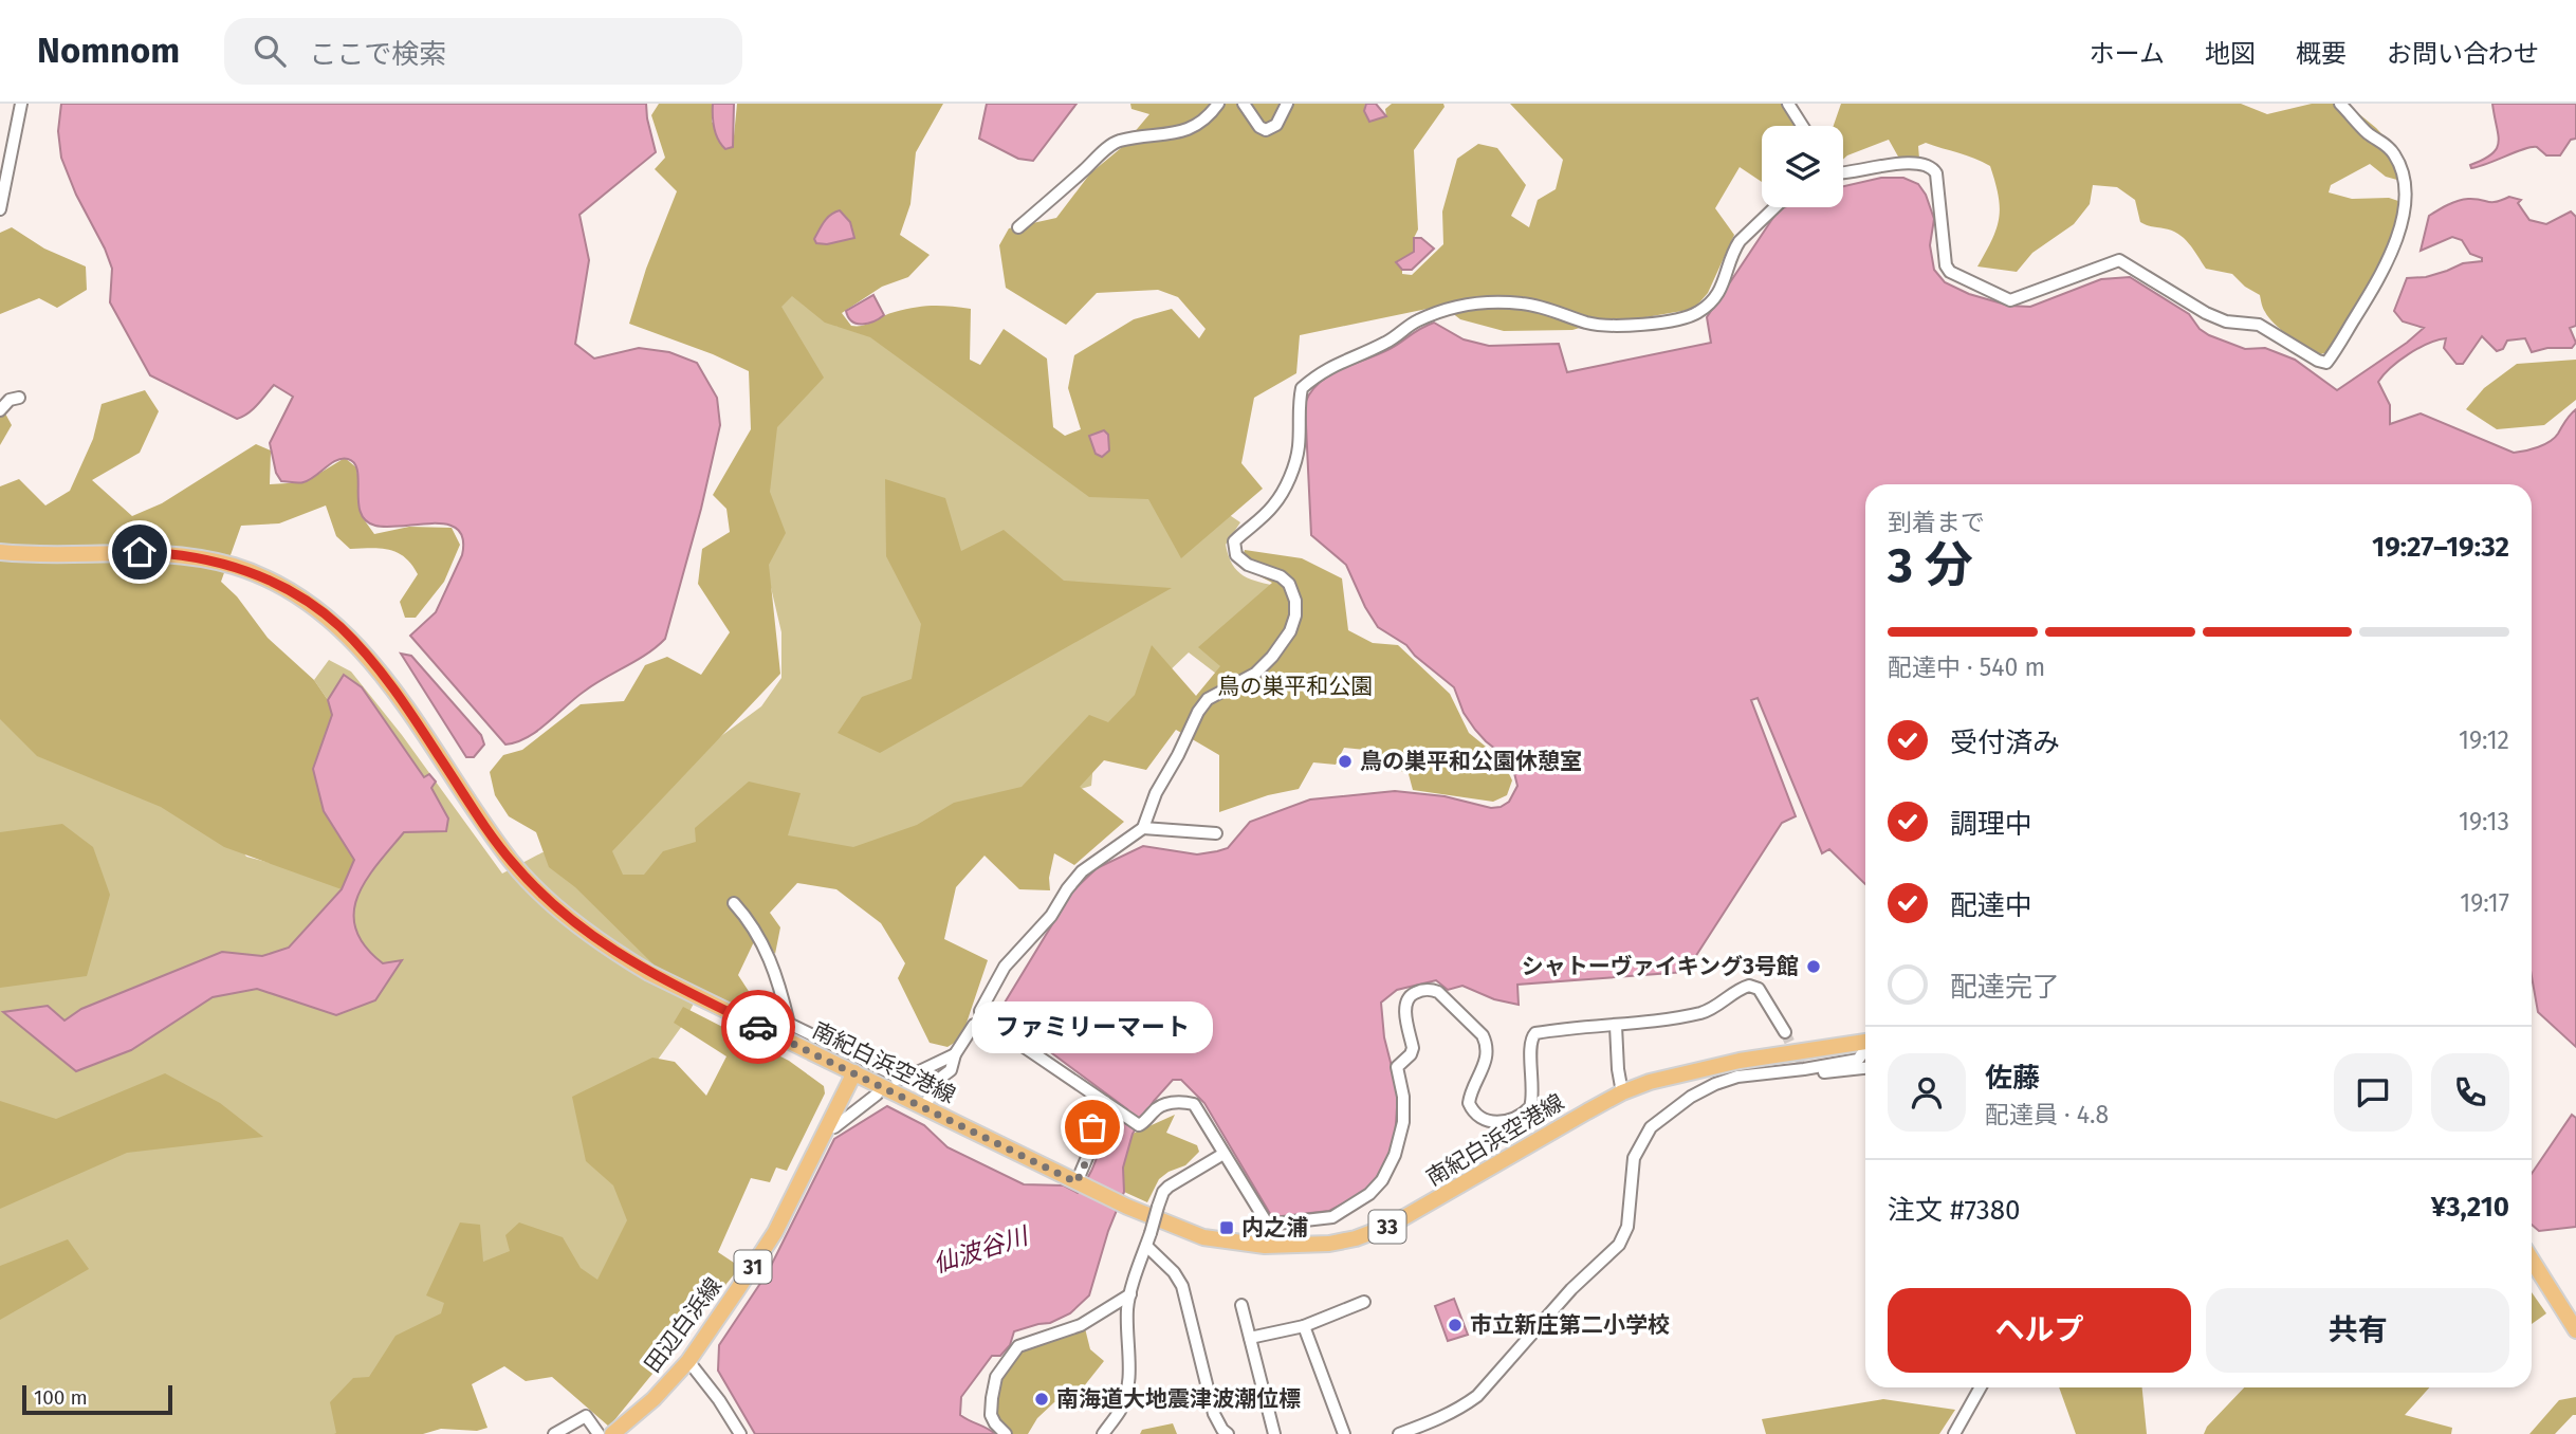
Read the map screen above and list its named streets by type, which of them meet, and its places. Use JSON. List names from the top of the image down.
{
  "streets": {
    "main road": [
      "南紀白浜空港線",
      "33",
      "31",
      "田辺白浜線"
    ]
  },
  "crossings": [
    ["南紀白浜空港線", "田辺白浜線"]
  ],
  "water": ["仙波谷川"],
  "parks": ["鳥の巣平和公園"],
  "places": {
    "other": [
      "鳥の巣平和公園休憩室",
      "シャトーヴァイキング3号館",
      "ファミリーマート",
      "市立新庄第二小学校",
      "南海道大地震津波潮位標"
    ],
    "transit": ["内之浦"]
  },
  "scale_bar": "100 m",
  "page": {
    "header": "Nomnom",
    "search": "ここで検索",
    "nav": [
      "ホーム",
      "地図",
      "概要",
      "お問い合わせ"
    ],
    "heading": ["3 分", "到着まで", "19:27–19:32"],
    "panel": [
      "佐藤",
      "配達員 · 4.8",
      "注文 #7380",
      "¥3,210"
    ],
    "bar": "配達中 · 540 m",
    "list": [
      ["受付済み", "19:12"],
      ["調理中", "19:13"],
      ["配達中", "19:17"],
      "配達完了"
    ],
    "bubble": "ファミリーマート",
    "buttons": ["ヘルプ", "共有"],
    "scale": "100 m"
  }
}
